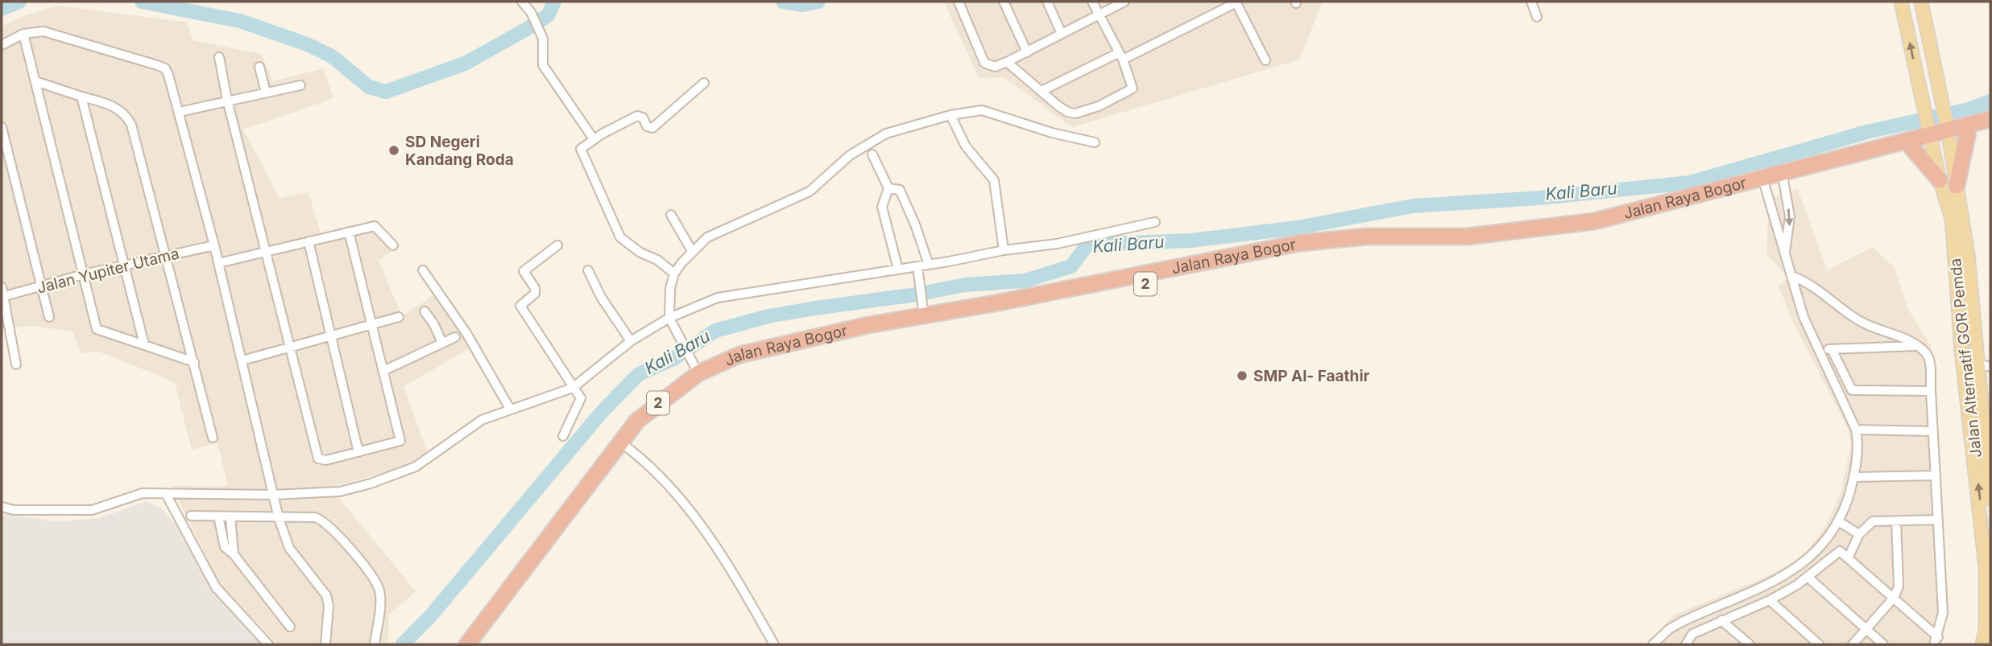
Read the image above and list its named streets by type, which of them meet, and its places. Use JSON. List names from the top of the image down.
{
  "streets": {
    "highway": ["Jalan Raya Bogor", "2"],
    "main road": ["Jalan Alternatif GOR Pemda"],
    "street": ["Jalan Yupiter Utama"]
  },
  "crossings": [
    ["Jalan Raya Bogor", "Jalan Alternatif GOR Pemda"]
  ],
  "water": ["Kali Baru"],
  "places": ["SD Negeri Kandang Roda", "SMP Al- Faathir"]
}
